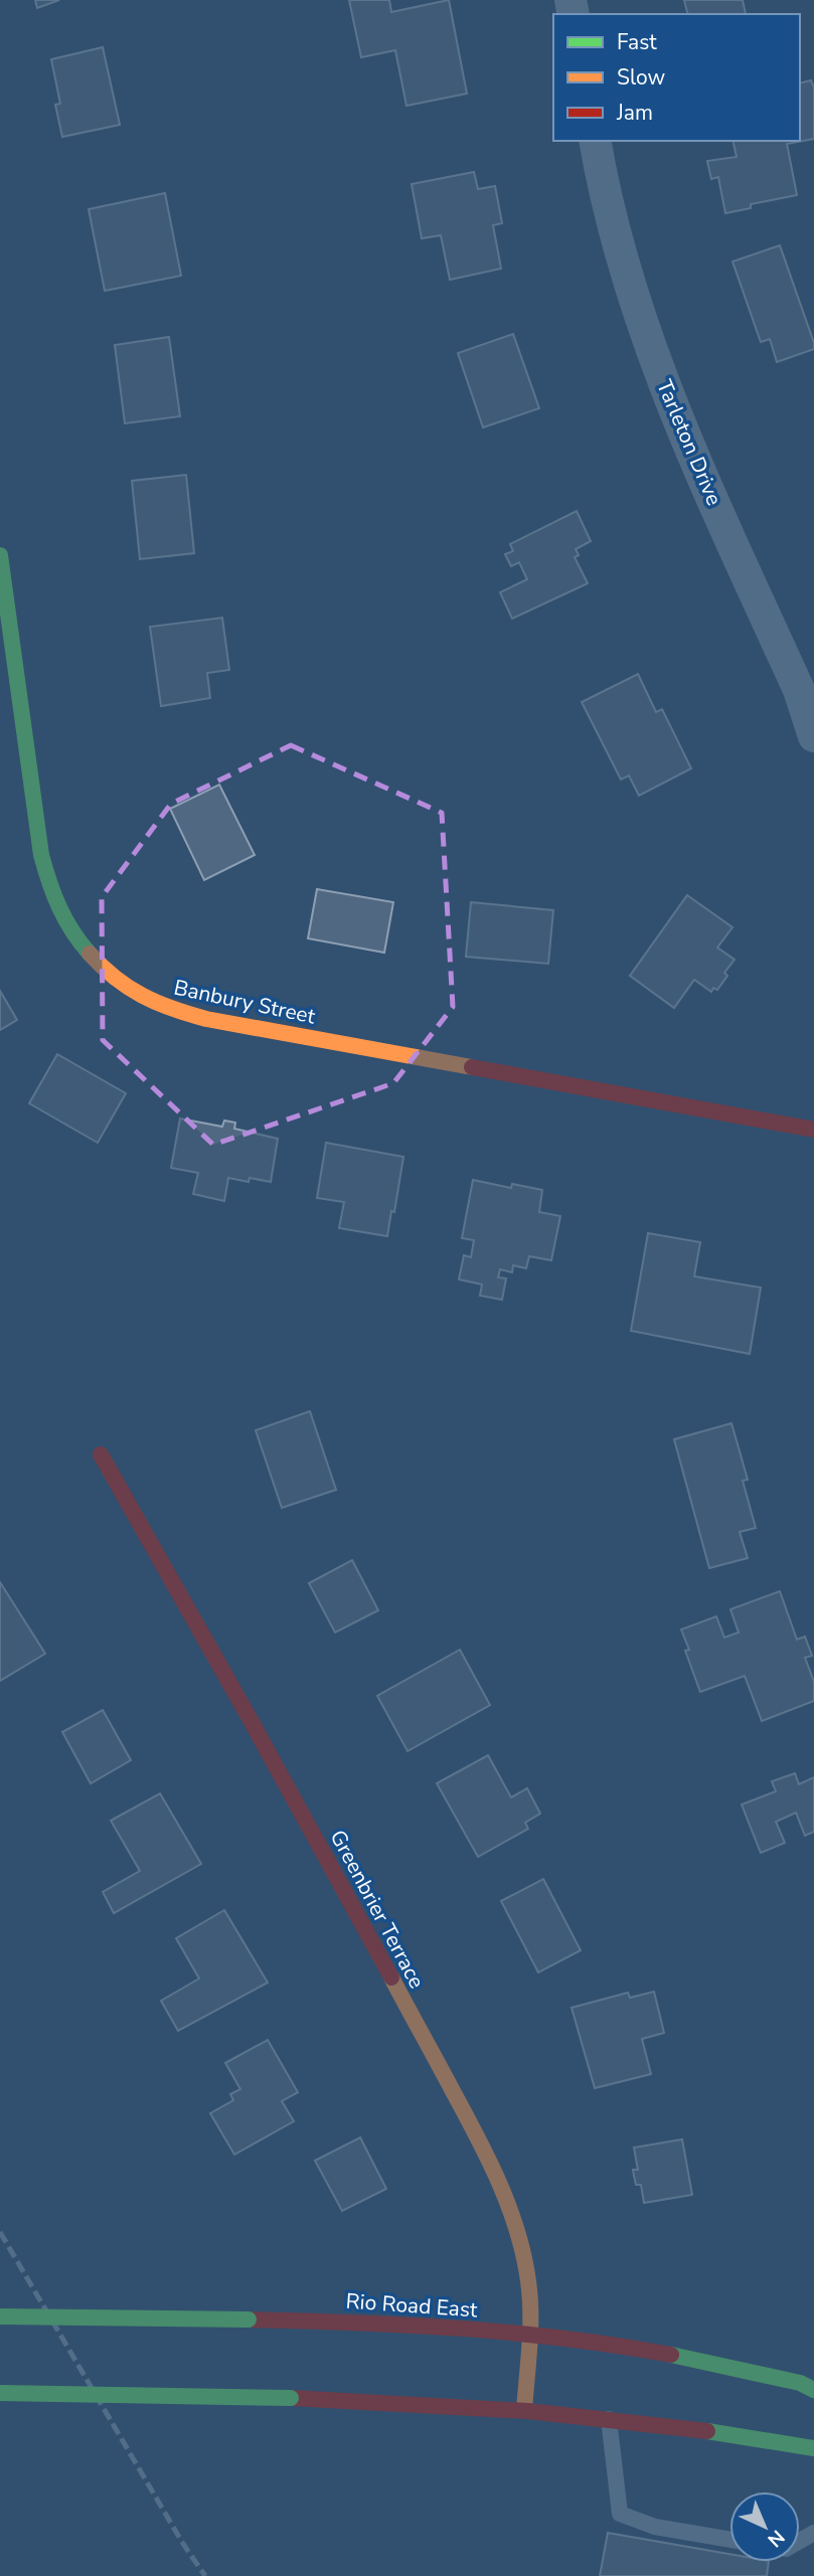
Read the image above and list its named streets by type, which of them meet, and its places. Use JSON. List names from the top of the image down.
{
  "streets": {
    "street": [
      "Tarleton Drive",
      "Banbury Street",
      "Greenbrier Terrace",
      "Rio Road East"
    ]
  },
  "crossings": [
    ["Greenbrier Terrace", "Rio Road East"]
  ],
  "legend": ["Fast", "Slow", "Jam"],
  "north": "bottom right"
}
